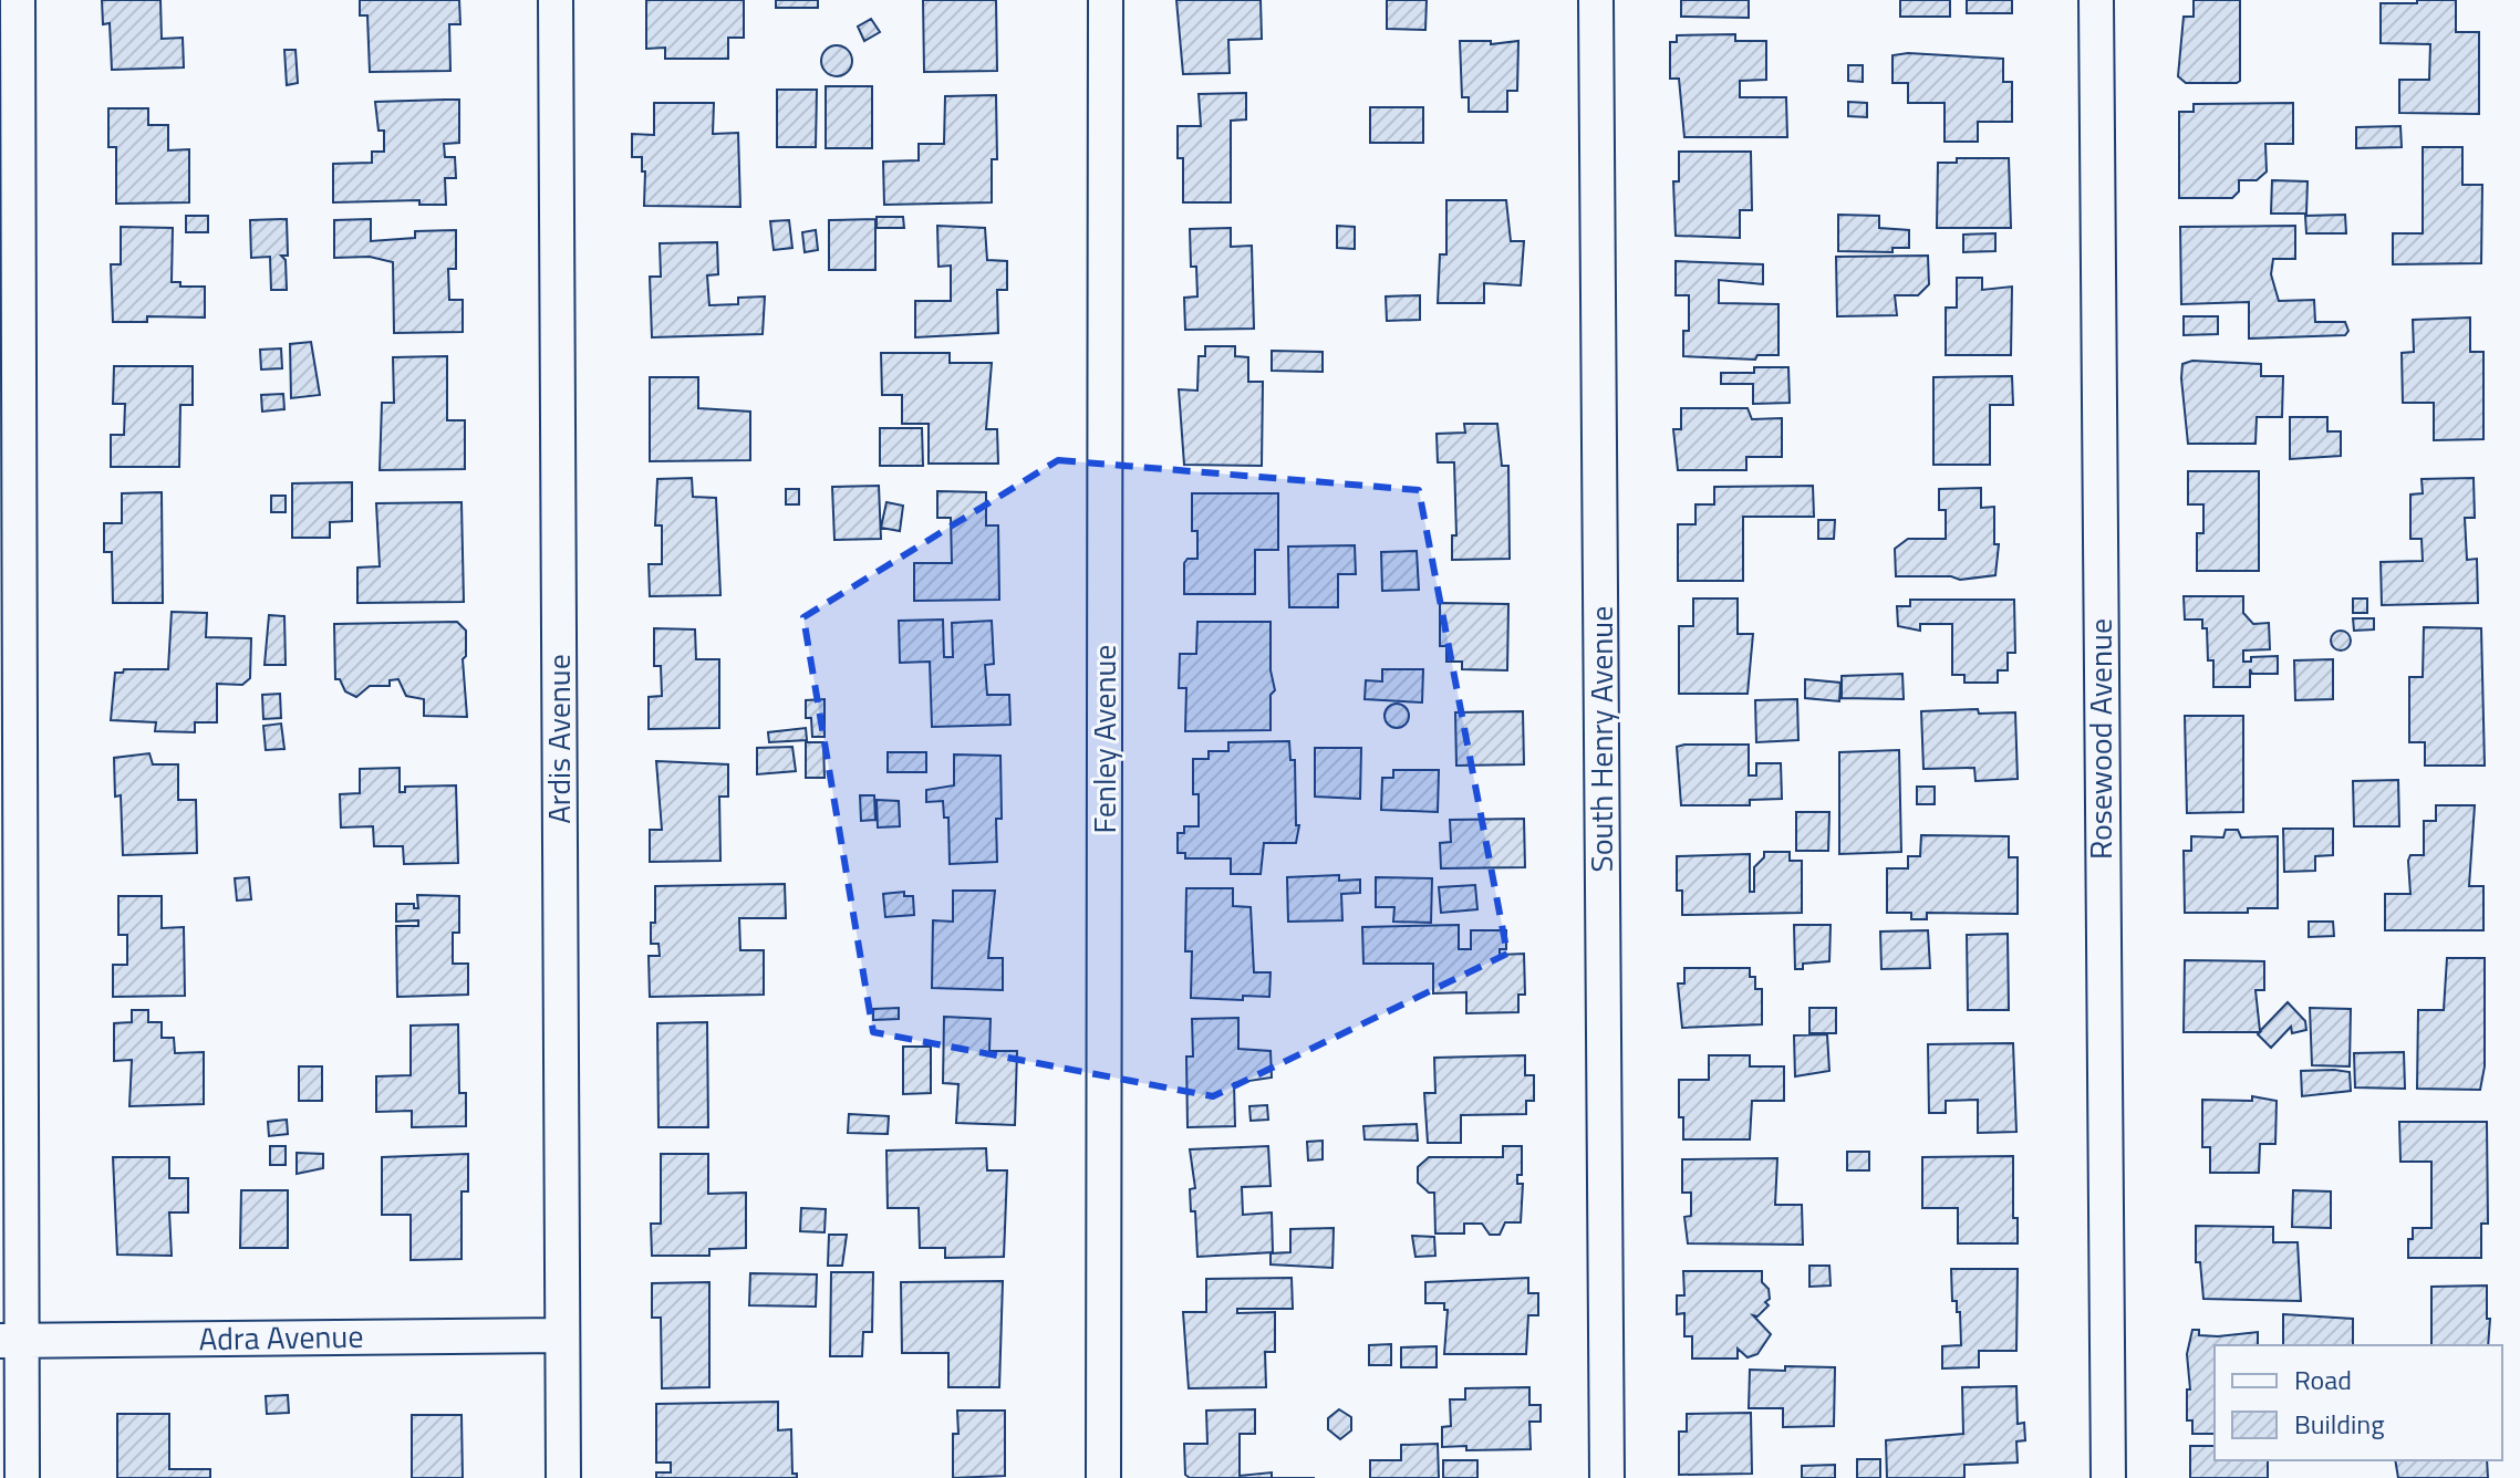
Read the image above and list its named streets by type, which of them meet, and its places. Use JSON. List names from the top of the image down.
{
  "streets": {
    "street": [
      "Ardis Avenue",
      "Fenley Avenue",
      "South Henry Avenue",
      "Rosewood Avenue",
      "Adra Avenue"
    ]
  },
  "crossings": [
    ["Ardis Avenue", "Adra Avenue"]
  ],
  "legend": ["Road", "Building"]
}
